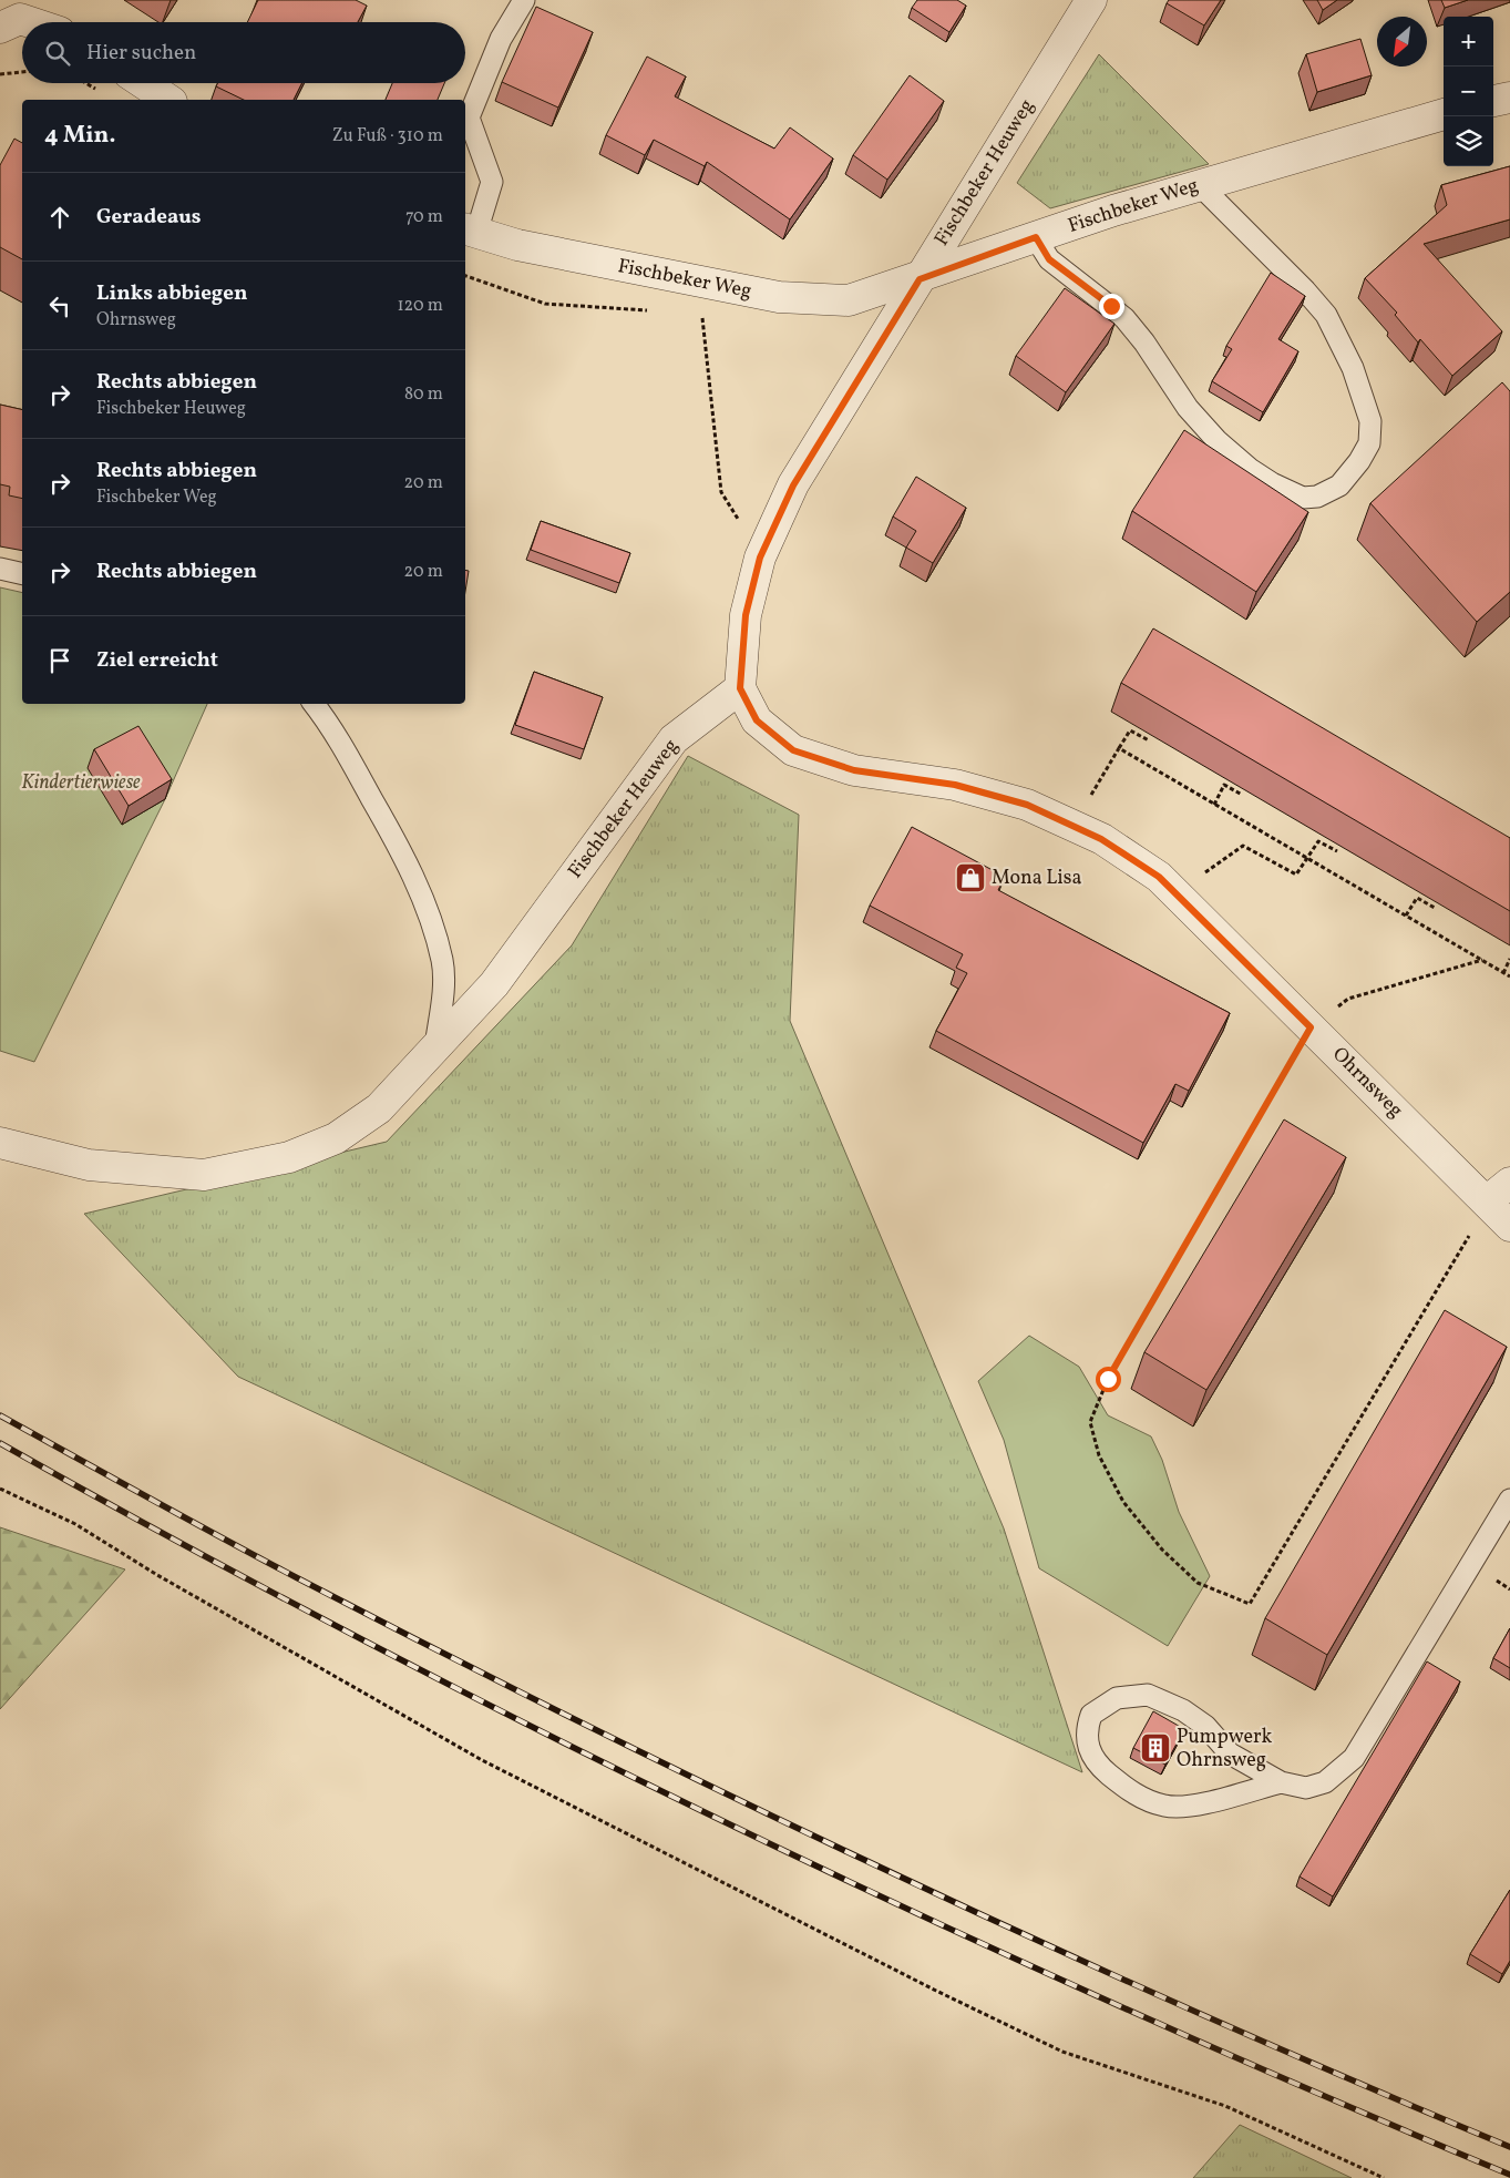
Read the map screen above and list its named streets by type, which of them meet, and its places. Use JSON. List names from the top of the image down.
{
  "streets": {
    "street": ["Fischbeker Heuweg", "Fischbeker Weg", "Ohrnsweg"]
  },
  "crossings": [
    ["Fischbeker Heuweg", "Fischbeker Weg"],
    ["Fischbeker Heuweg", "Ohrnsweg"]
  ],
  "parks": ["Kindertierwiese"],
  "places": {
    "shop": ["Mona Lisa"],
    "building": ["Pumpwerk Ohrnsweg"]
  },
  "north": "bottom left",
  "page": {
    "map_buttons": ["+", "−"],
    "search": "Hier suchen",
    "heading": ["4 Min.", "Zu Fuß · 310 m"],
    "list": [
      ["Geradeaus", "70 m"],
      ["Links abbiegen", "Ohrnsweg", "120 m"],
      ["Rechts abbiegen", "Fischbeker Heuweg", "80 m"],
      ["Rechts abbiegen", "Fischbeker Weg", "20 m"],
      ["Rechts abbiegen", "20 m"],
      "Ziel erreicht"
    ]
  }
}
